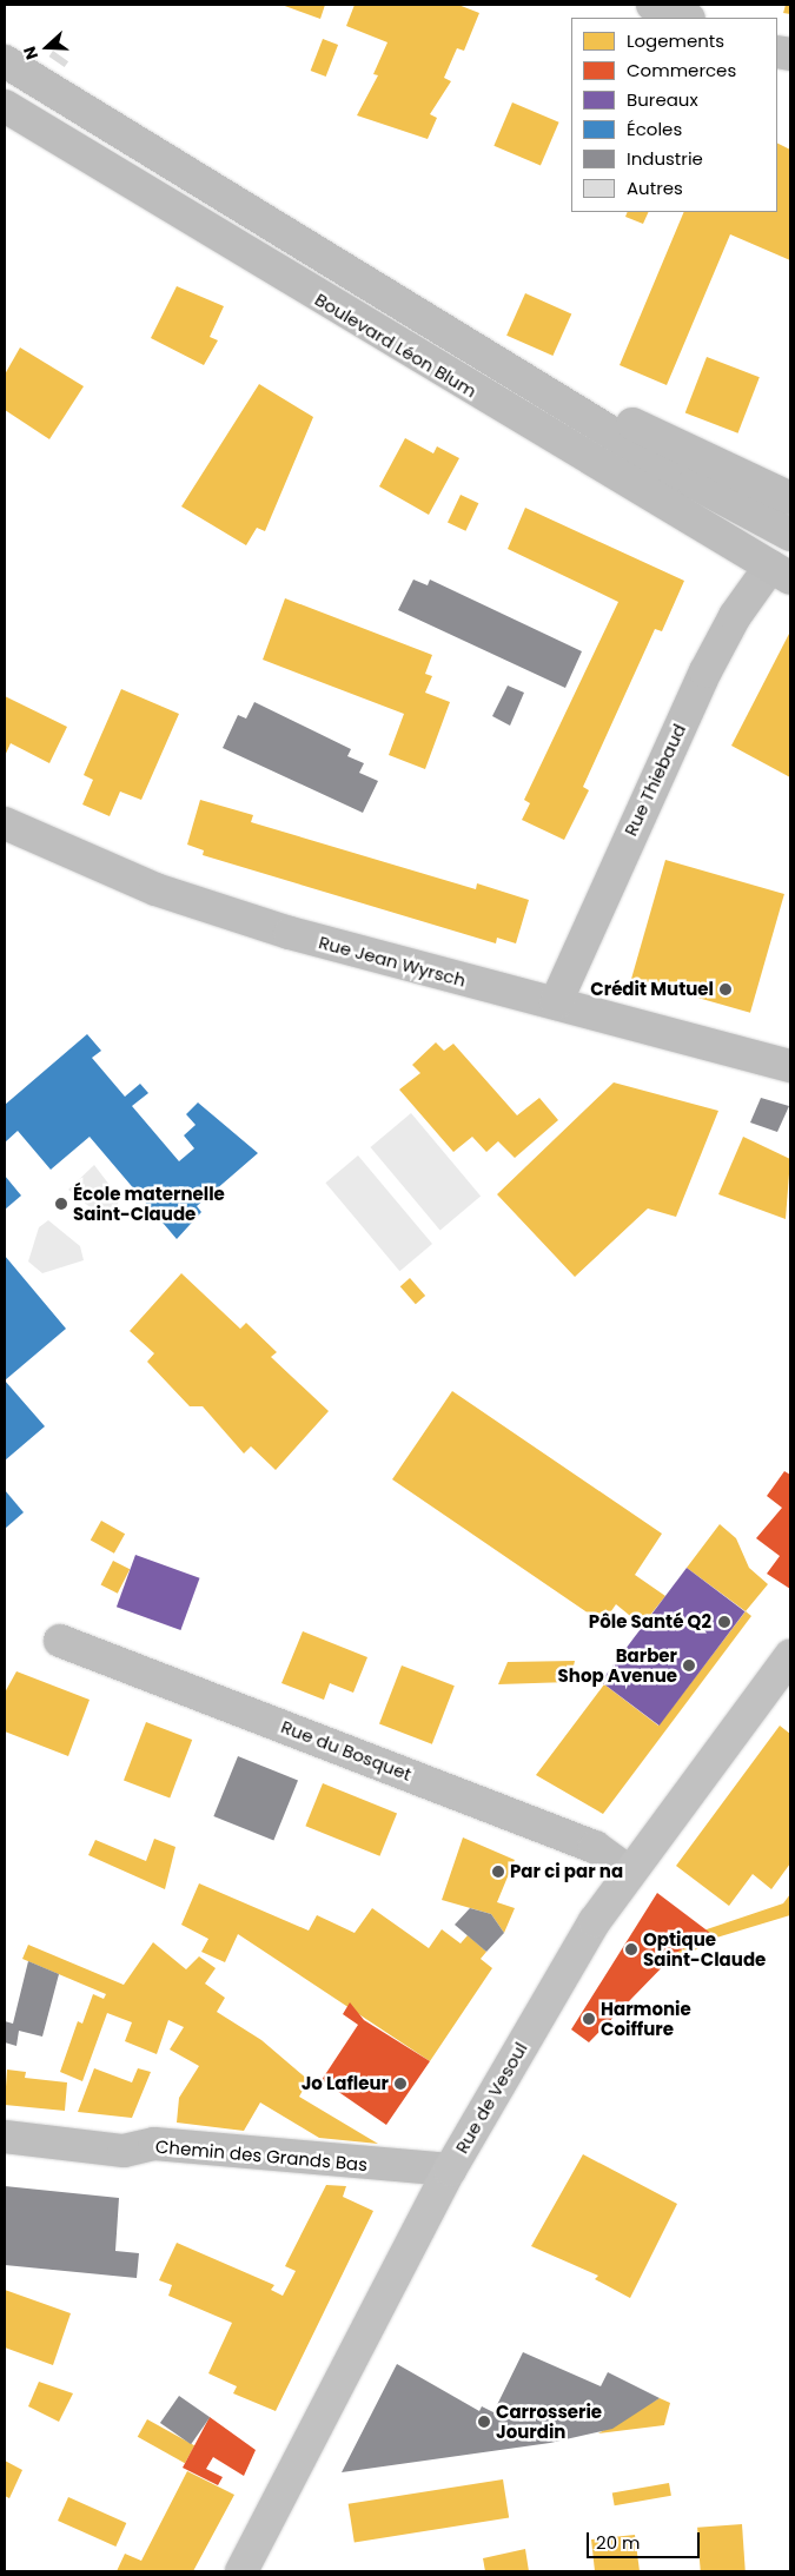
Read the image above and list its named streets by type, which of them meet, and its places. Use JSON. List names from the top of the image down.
{
  "streets": {
    "main road": ["Boulevard Léon Blum", "Rue de Vesoul"],
    "street": [
      "Rue Thiebaud",
      "Rue Jean Wyrsch",
      "Rue du Bosquet",
      "Chemin des Grands Bas"
    ]
  },
  "crossings": [
    ["Boulevard Léon Blum", "Rue Thiebaud"],
    ["Rue Thiebaud", "Rue Jean Wyrsch"],
    ["Rue du Bosquet", "Rue de Vesoul"],
    ["Rue de Vesoul", "Chemin des Grands Bas"]
  ],
  "places": [
    "Crédit Mutuel",
    "École maternelle Saint-Claude",
    "Pôle Santé Q2",
    "Barber Shop Avenue",
    "Par ci par na",
    "Optique Saint-Claude",
    "Harmonie Coiffure",
    "Jo Lafleur",
    "Carrosserie Jourdin"
  ],
  "legend": [
    "Logements",
    "Commerces",
    "Bureaux",
    "Écoles",
    "Industrie",
    "Autres"
  ],
  "scale_bar": "20 m",
  "north": "left"
}
